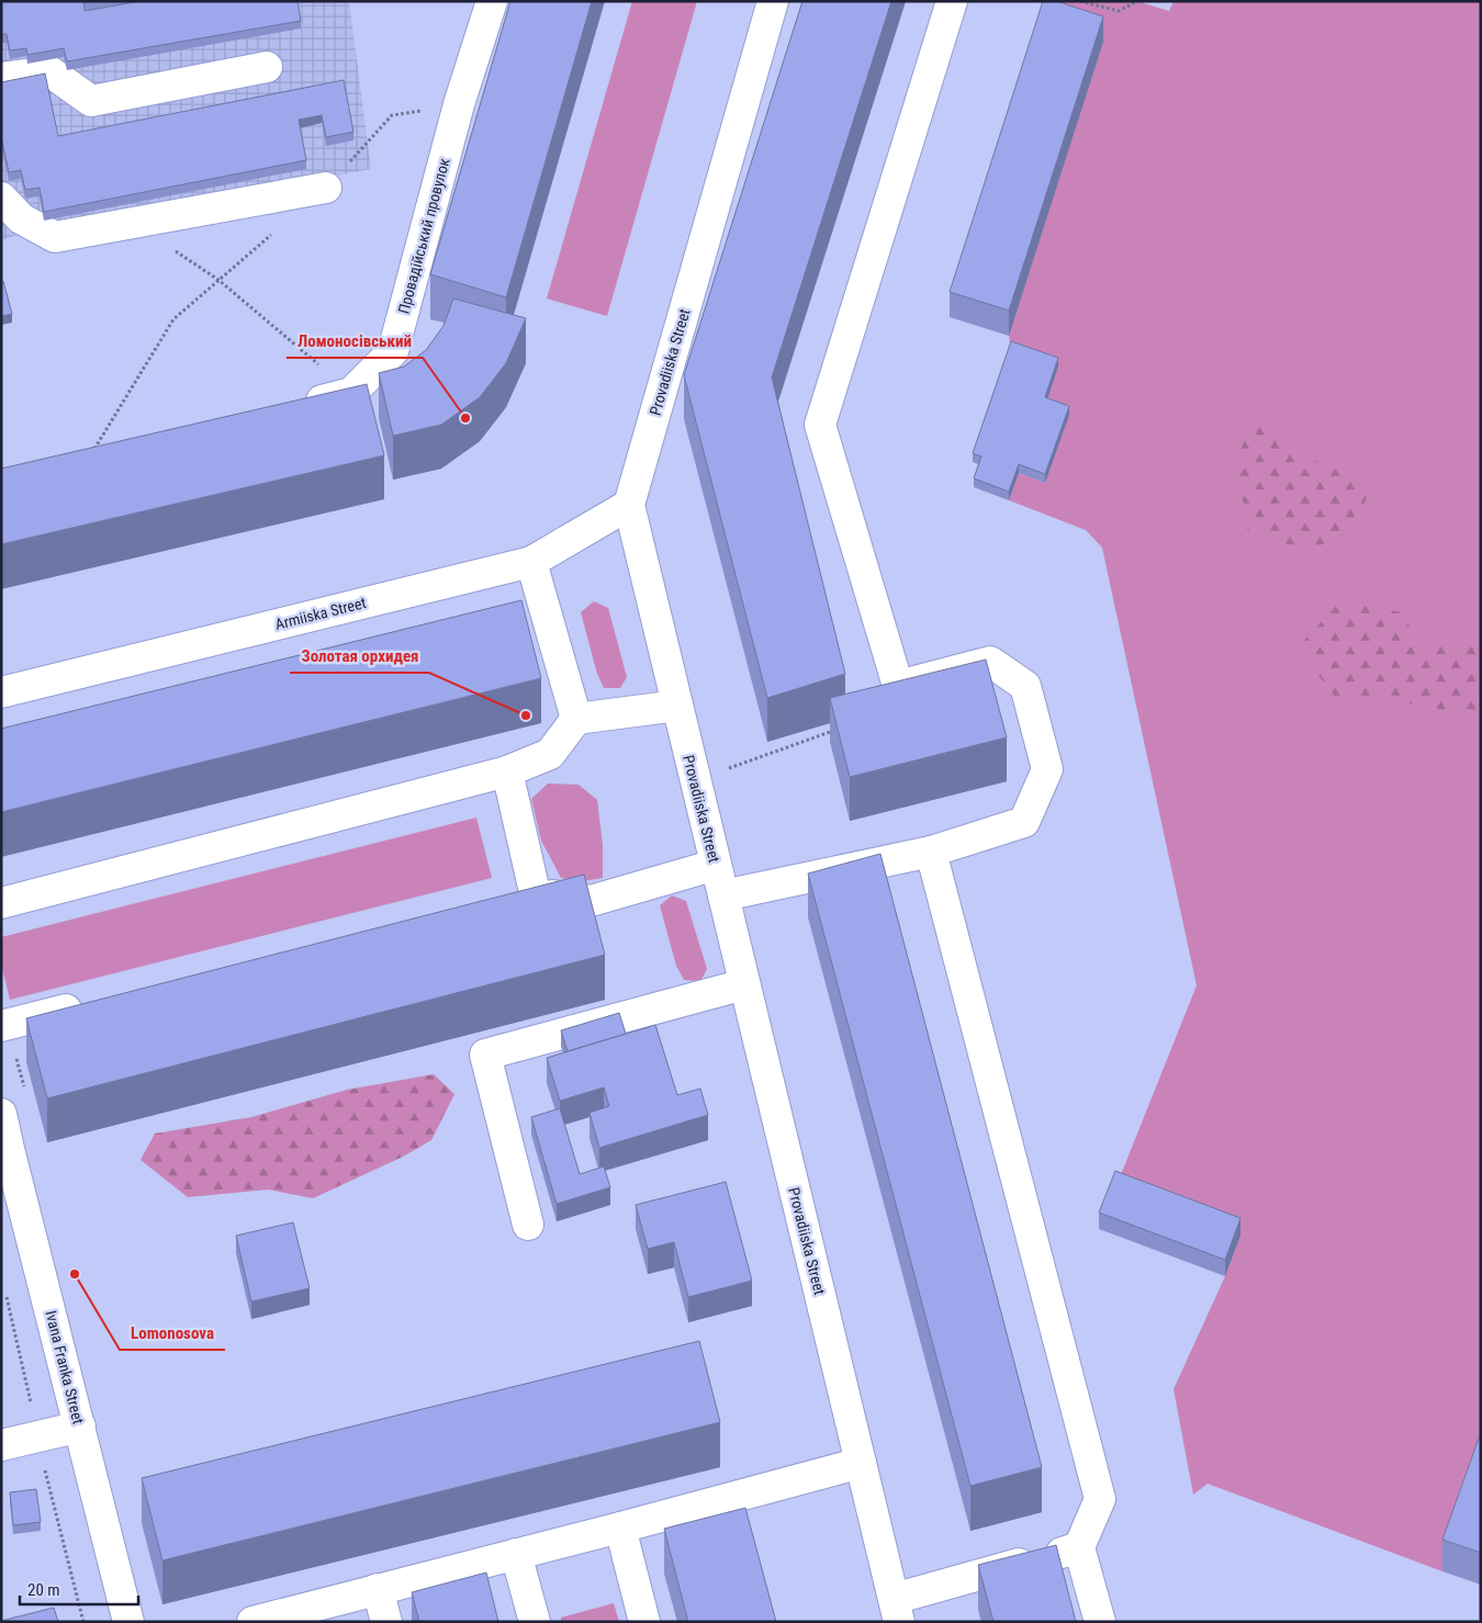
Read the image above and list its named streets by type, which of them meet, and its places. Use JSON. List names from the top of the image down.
{
  "streets": {
    "street": [
      "Провадійський провулок",
      "Provadiiska Street",
      "Armiiska Street",
      "Ivana Franka Street"
    ]
  },
  "crossings": [
    ["Provadiiska Street", "Armiiska Street"]
  ],
  "places": ["Ломоносівський", "Золотая орхидея", "Lomonosova"],
  "scale_bar": "20 m"
}
